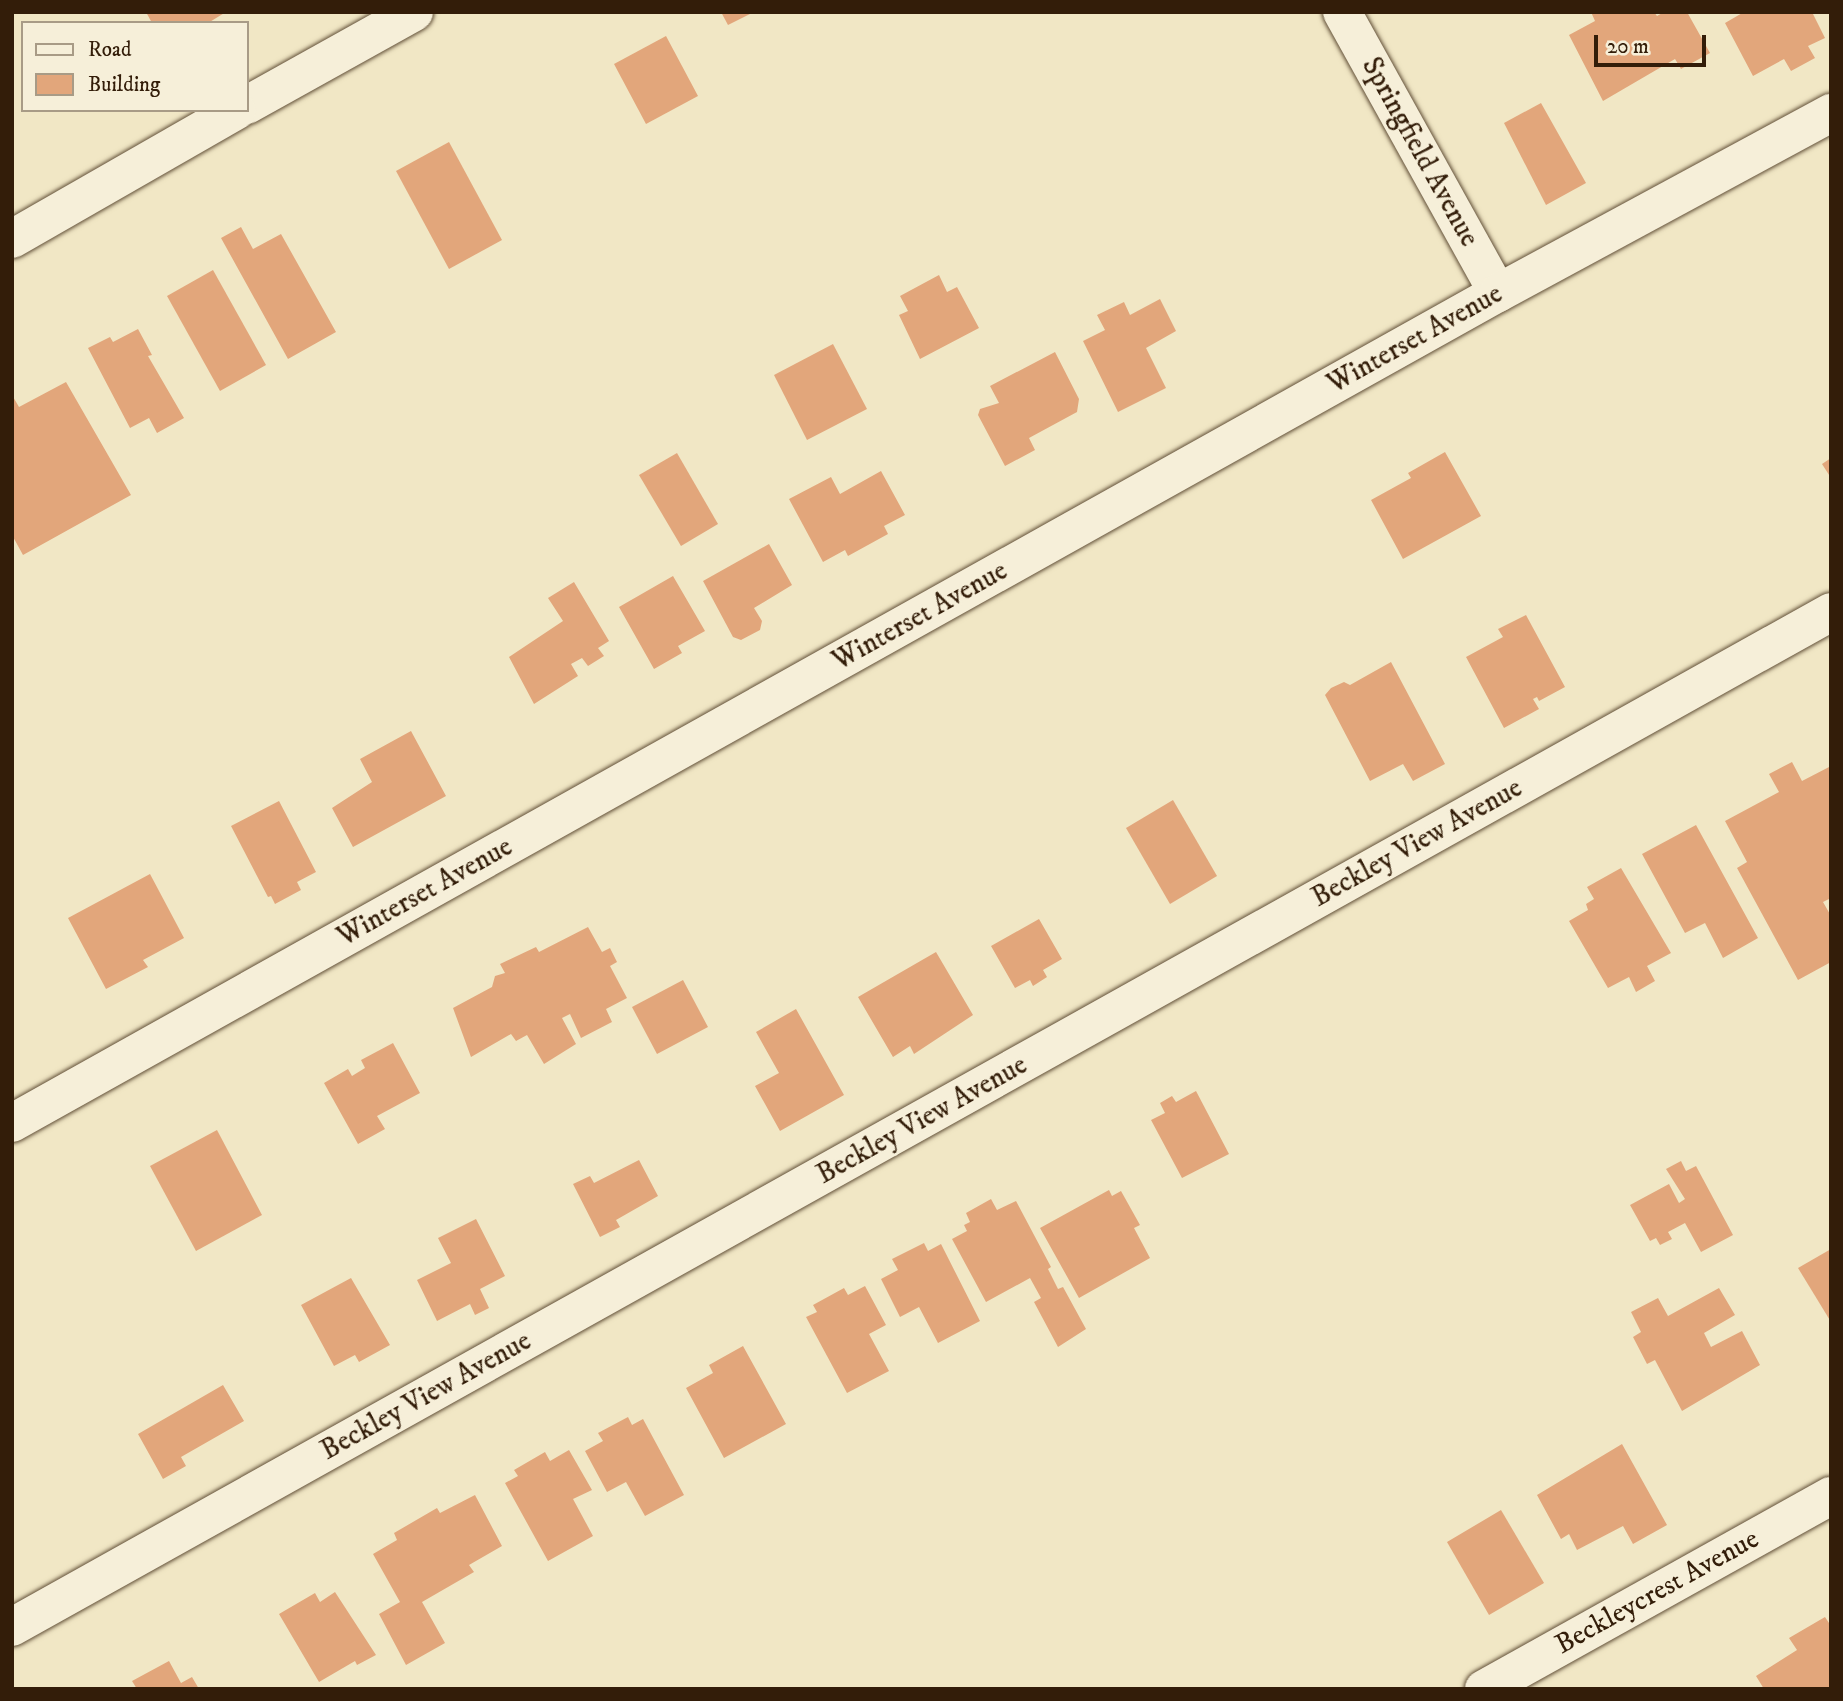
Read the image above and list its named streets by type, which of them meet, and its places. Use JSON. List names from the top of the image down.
{
  "streets": {
    "street": [
      "Springfield Avenue",
      "Winterset Avenue",
      "Beckley View Avenue",
      "Beckleycrest Avenue"
    ]
  },
  "crossings": [
    ["Springfield Avenue", "Winterset Avenue"]
  ],
  "legend": ["Road", "Building"],
  "scale_bar": "20 m"
}
